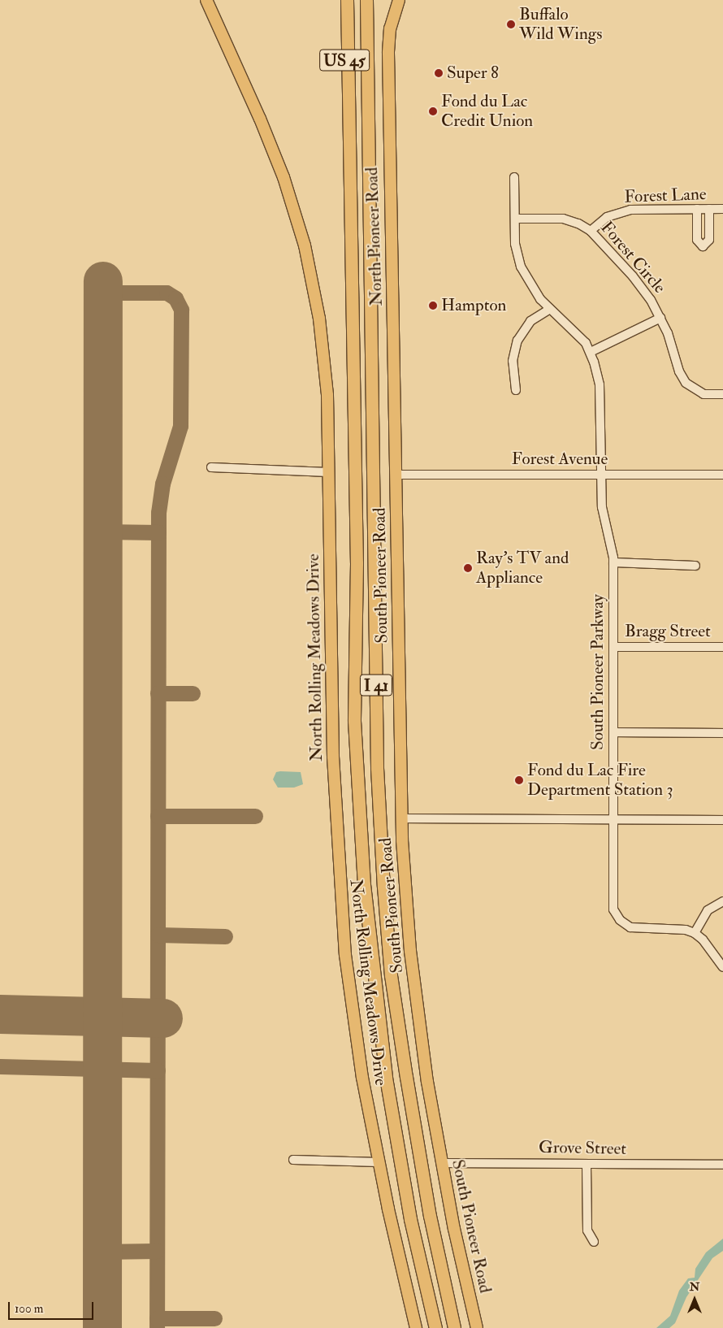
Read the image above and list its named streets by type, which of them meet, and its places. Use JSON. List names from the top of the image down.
{
  "streets": {
    "highway": ["US 45", "I 41"],
    "main road": ["North Pioneer Road", "South Pioneer Road", "North Rolling Meadows Drive"],
    "street": [
      "Forest Lane",
      "Forest Circle",
      "Forest Avenue",
      "Bragg Street",
      "South Pioneer Parkway",
      "Grove Street"
    ]
  },
  "crossings": [
    ["US 45", "I 41"],
    ["Forest Lane", "Forest Circle"],
    ["North Pioneer Road", "Forest Avenue"],
    ["North Pioneer Road", "South Pioneer Road"],
    ["Forest Avenue", "South Pioneer Road"],
    ["Forest Avenue", "South Pioneer Parkway"],
    ["South Pioneer Road", "Grove Street"],
    ["Bragg Street", "South Pioneer Parkway"]
  ],
  "places": [
    "Buffalo Wild Wings",
    "Super 8",
    "Fond du Lac Credit Union",
    "Hampton",
    "Ray's TV and Appliance",
    "Fond du Lac Fire Department Station 3"
  ],
  "scale_bar": "100 m",
  "north": "top"
}
